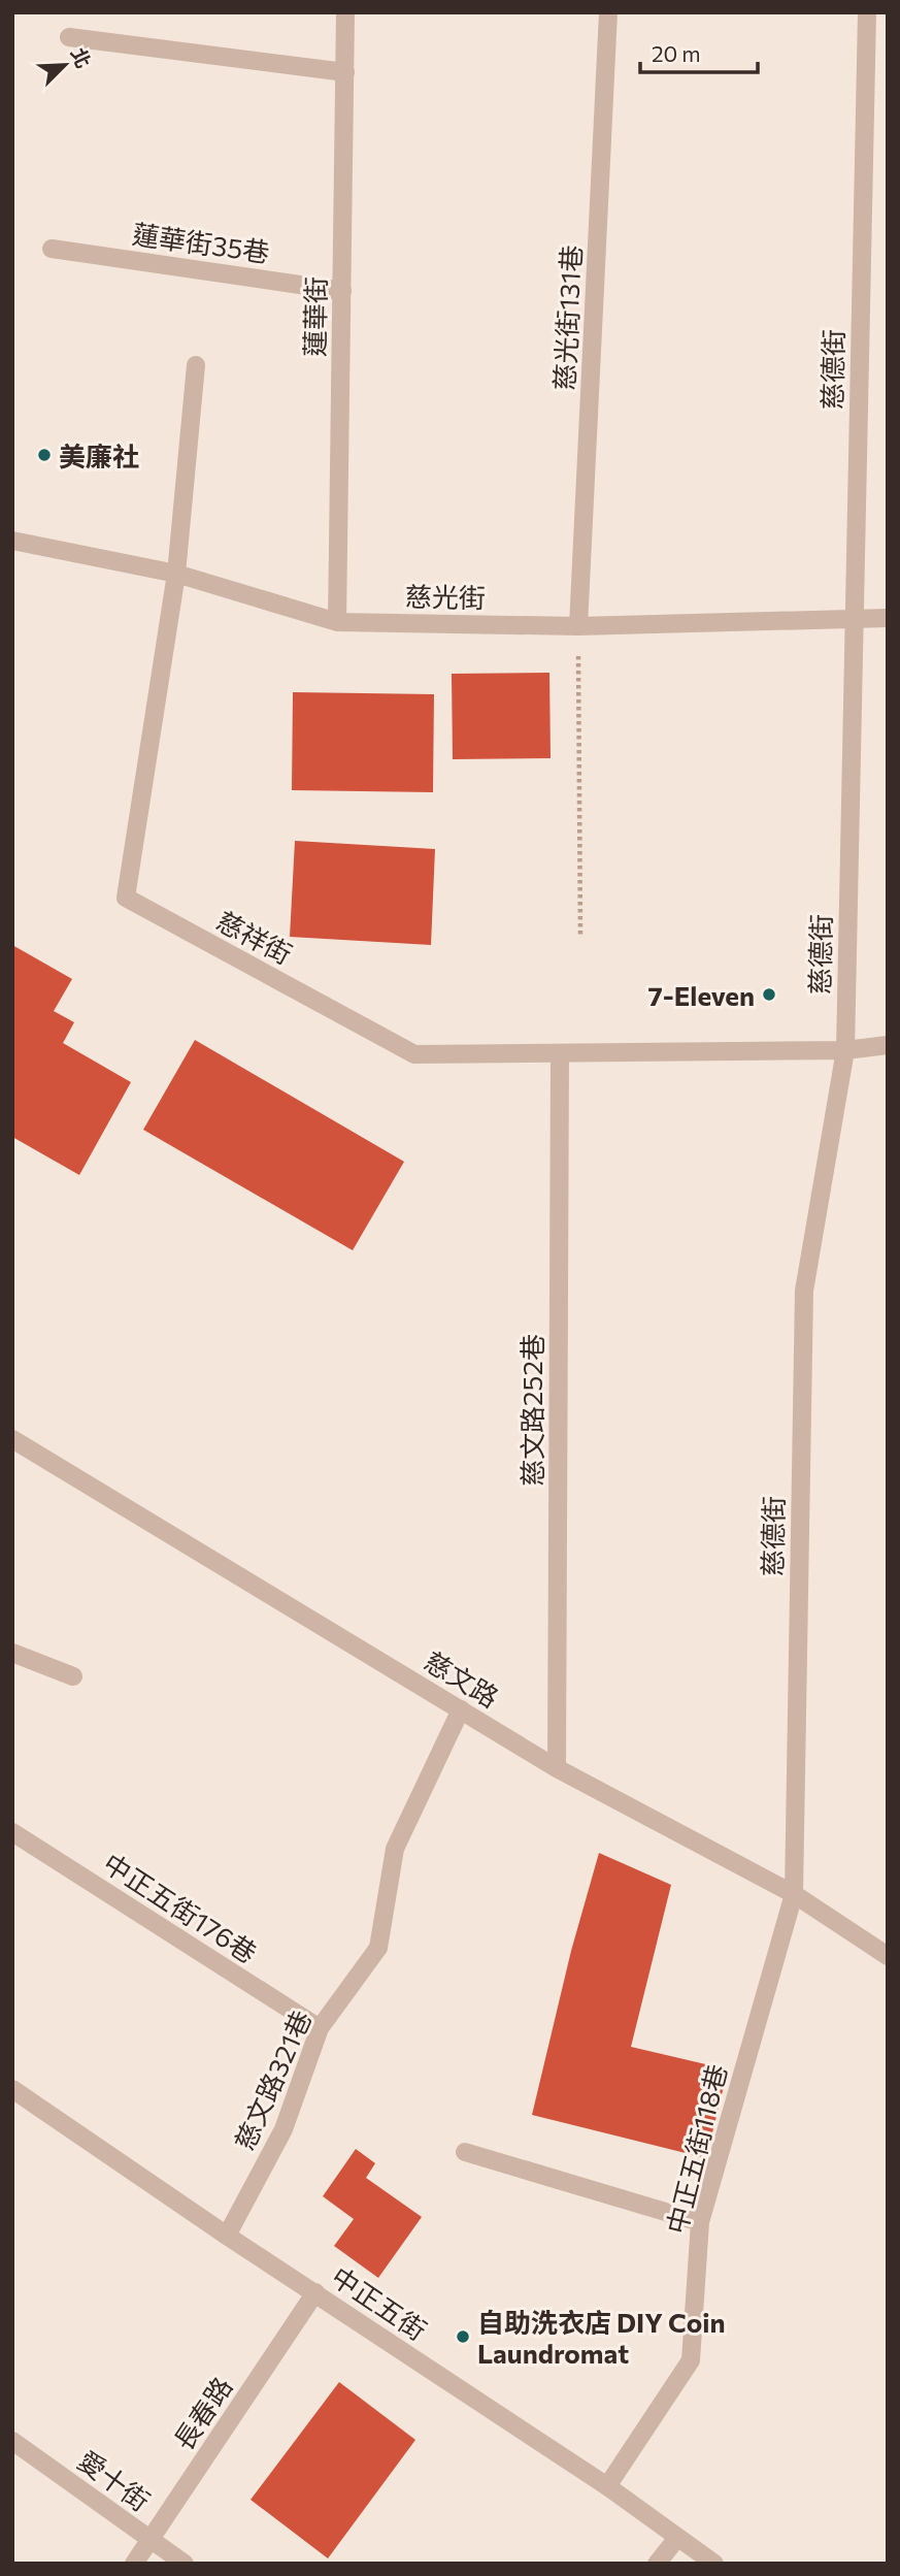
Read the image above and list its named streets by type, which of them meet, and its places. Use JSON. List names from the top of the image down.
{
  "streets": {
    "street": [
      "蓮華街35巷",
      "蓮華街",
      "慈光街131巷",
      "慈德街",
      "慈光街",
      "慈祥街",
      "慈文路252巷",
      "慈文路",
      "中正五街176巷",
      "慈文路321巷",
      "中正五街118巷",
      "中正五街",
      "長春路",
      "愛十街"
    ]
  },
  "crossings": [
    ["蓮華街35巷", "蓮華街"],
    ["蓮華街", "慈光街"],
    ["慈光街131巷", "慈光街"],
    ["慈德街", "慈光街"],
    ["慈德街", "慈祥街"],
    ["慈德街", "慈文路"],
    ["慈德街", "中正五街118巷"],
    ["慈光街", "慈祥街"],
    ["慈祥街", "慈文路252巷"],
    ["慈文路252巷", "慈文路"],
    ["慈文路", "慈文路321巷"],
    ["慈文路", "中正五街118巷"],
    ["中正五街176巷", "慈文路321巷"],
    ["慈文路321巷", "中正五街"],
    ["中正五街118巷", "中正五街"],
    ["中正五街", "長春路"],
    ["長春路", "愛十街"]
  ],
  "places": ["美廉社", "7-Eleven", "自助洗衣店 DIY Coin Laundromat"],
  "scale_bar": "20 m",
  "north": "top right"
}
